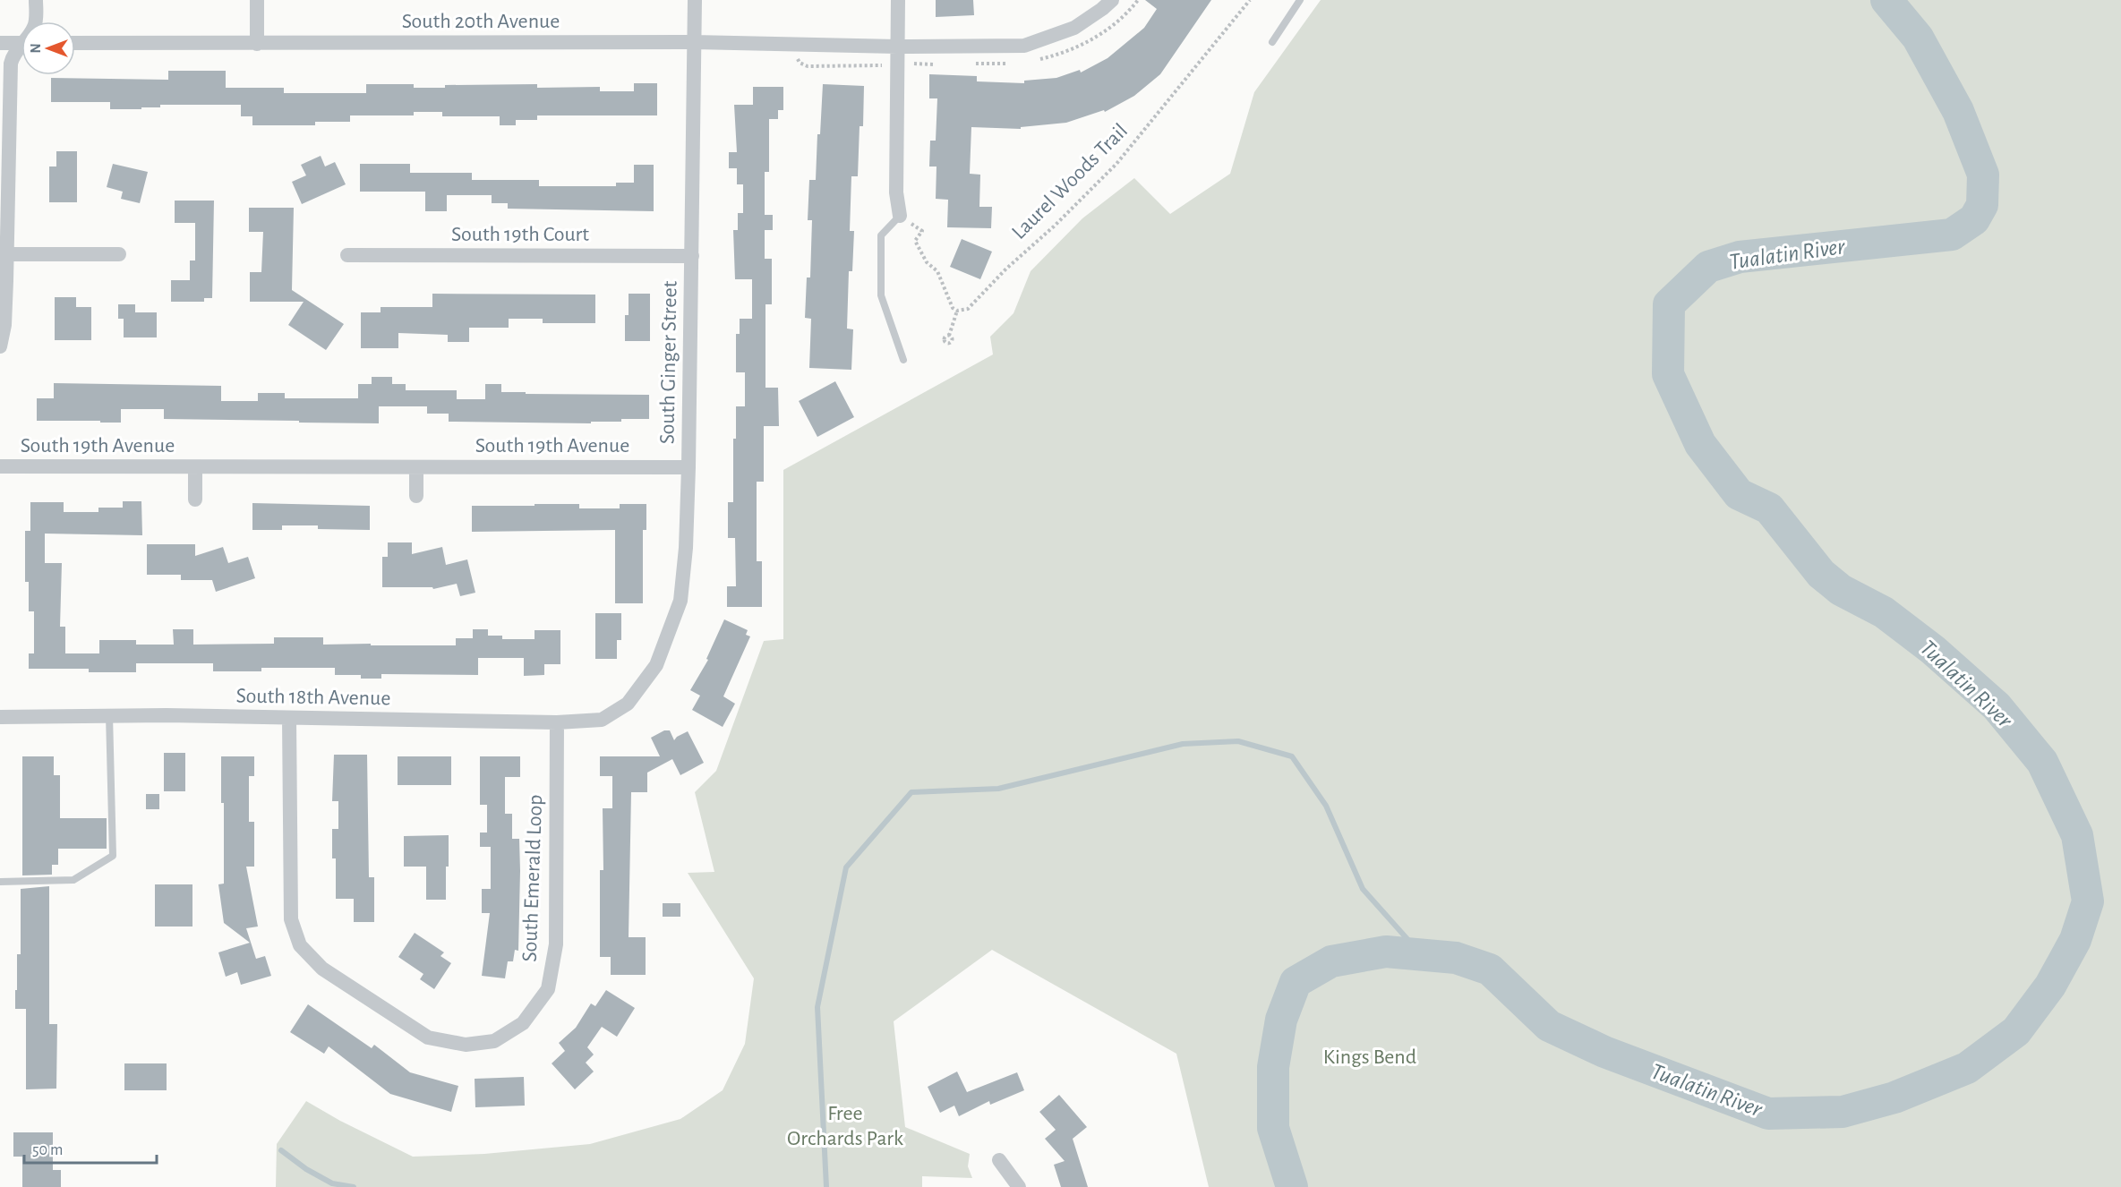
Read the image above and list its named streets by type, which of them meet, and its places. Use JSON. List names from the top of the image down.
{
  "streets": {
    "street": [
      "South 20th Avenue",
      "South 19th Court",
      "South Ginger Street",
      "South 19th Avenue",
      "South 18th Avenue",
      "South Emerald Loop"
    ],
    "path": ["Laurel Woods Trail"]
  },
  "crossings": [
    ["South 20th Avenue", "South Ginger Street"],
    ["South 19th Court", "South Ginger Street"],
    ["South Ginger Street", "South 19th Avenue"],
    ["South Ginger Street", "South 18th Avenue"],
    ["South 18th Avenue", "South Emerald Loop"]
  ],
  "water": ["Tualatin River"],
  "parks": ["Kings Bend", "Free Orchards Park"],
  "scale_bar": "50 m",
  "north": "left"
}
